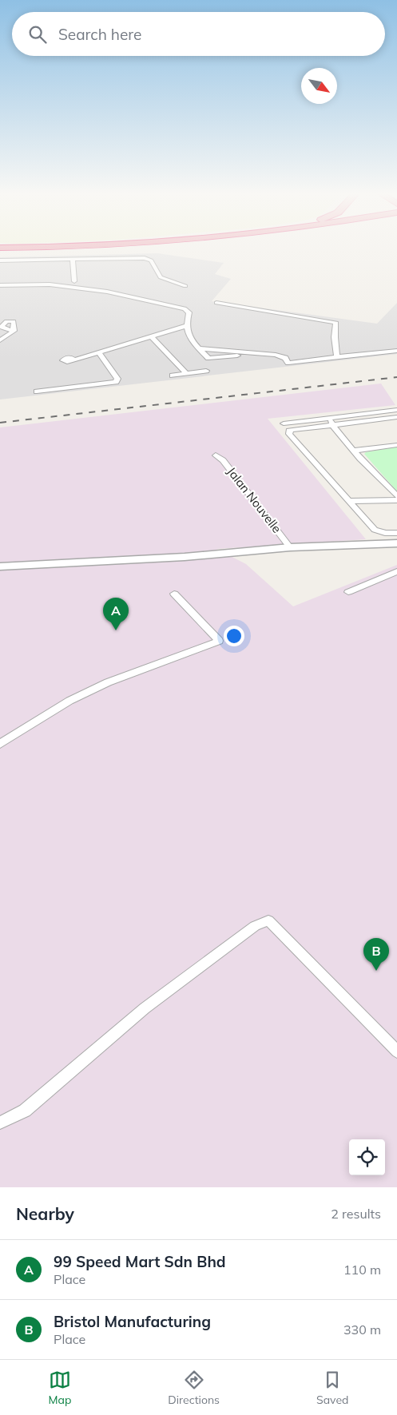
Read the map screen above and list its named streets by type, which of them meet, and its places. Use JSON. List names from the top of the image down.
{
  "streets": {
    "street": ["Jalan Nouvelle"]
  },
  "north": "bottom right",
  "page": {
    "search": "Search here",
    "pins": ["A", "B"],
    "heading": ["Nearby", "2 results"],
    "list": [
      {
        "mark": "A",
        "name": "99 Speed Mart Sdn Bhd",
        "note": "Place",
        "value": "110 m"
      },
      {
        "mark": "B",
        "name": "Bristol Manufacturing",
        "note": "Place",
        "value": "330 m"
      }
    ],
    "nav": ["Map", "Directions", "Saved"]
  }
}
